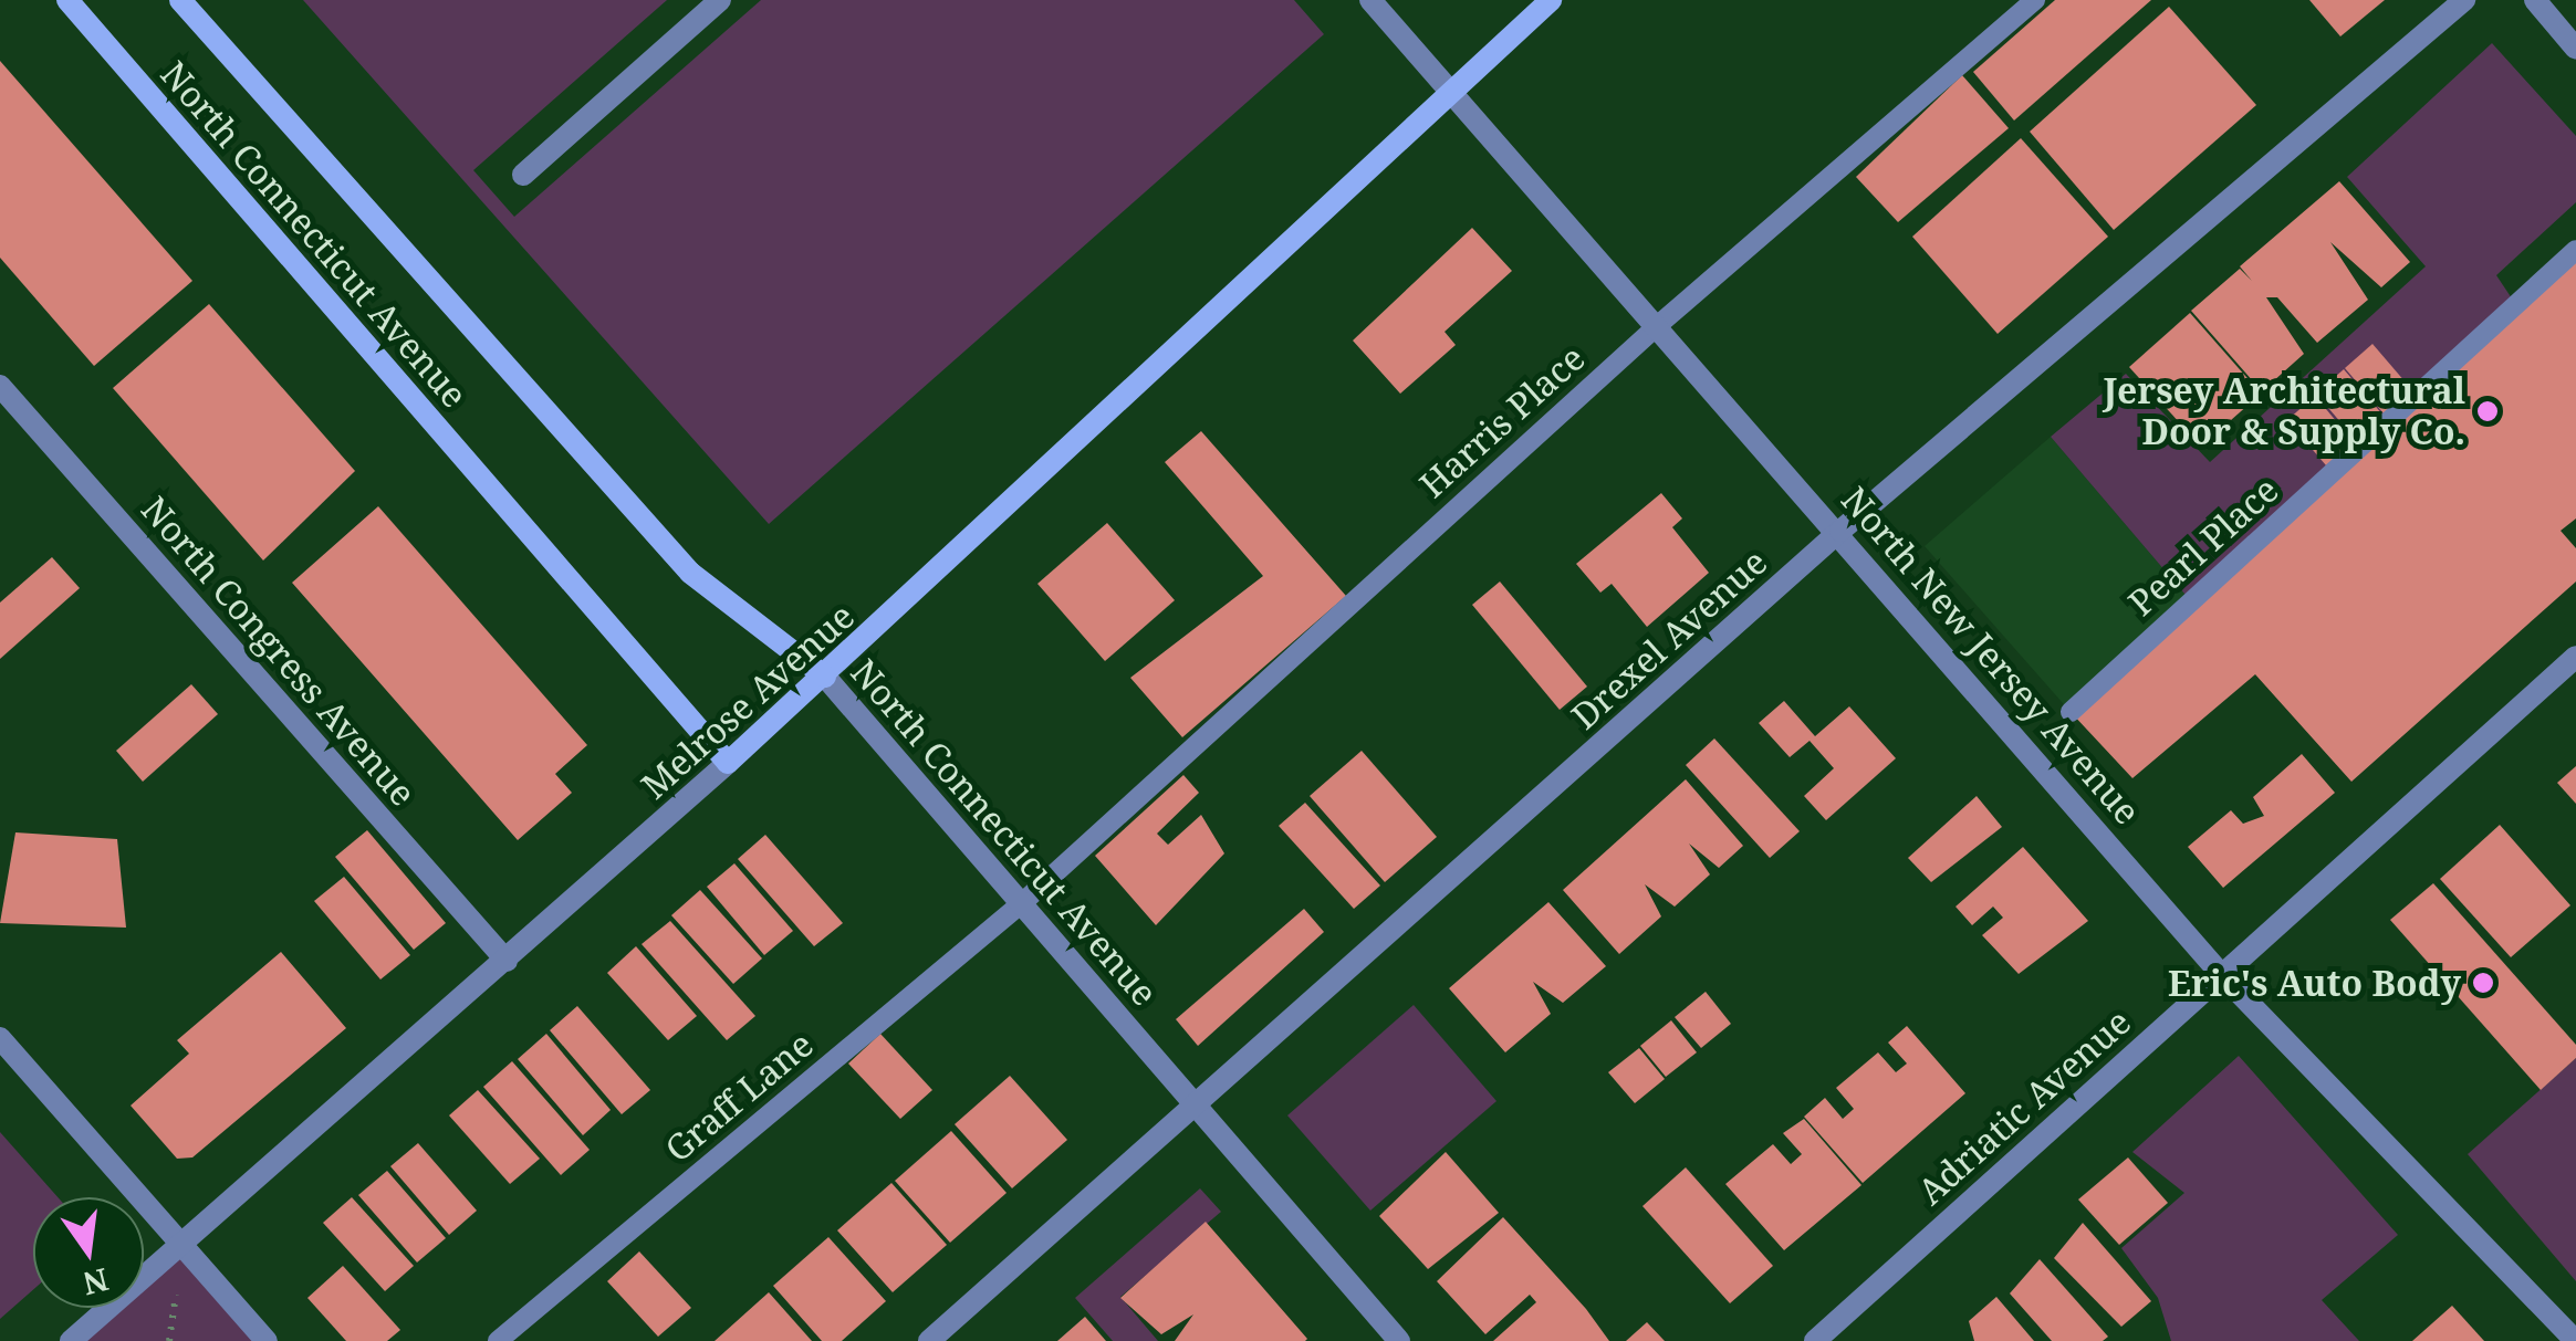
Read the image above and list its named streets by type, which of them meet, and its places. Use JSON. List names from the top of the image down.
{
  "streets": {
    "street": [
      "North Connecticut Avenue",
      "Drexel Avenue",
      "North Congress Avenue",
      "North New Jersey Avenue",
      "Melrose Avenue",
      "Adriatic Avenue"
    ],
    "lane": ["Harris Place", "Pearl Place", "Graff Lane"]
  },
  "crossings": [
    ["North Connecticut Avenue", "Harris Place"],
    ["North Connecticut Avenue", "Drexel Avenue"],
    ["North Connecticut Avenue", "Melrose Avenue"],
    ["North Connecticut Avenue", "Graff Lane"],
    ["Harris Place", "North New Jersey Avenue"],
    ["Harris Place", "Graff Lane"],
    ["Drexel Avenue", "North New Jersey Avenue"],
    ["North Congress Avenue", "Melrose Avenue"],
    ["North New Jersey Avenue", "Melrose Avenue"],
    ["North New Jersey Avenue", "Adriatic Avenue"]
  ],
  "places": ["Jersey Architectural Door & Supply Co.", "Eric's Auto Body"],
  "north": "bottom"
}
